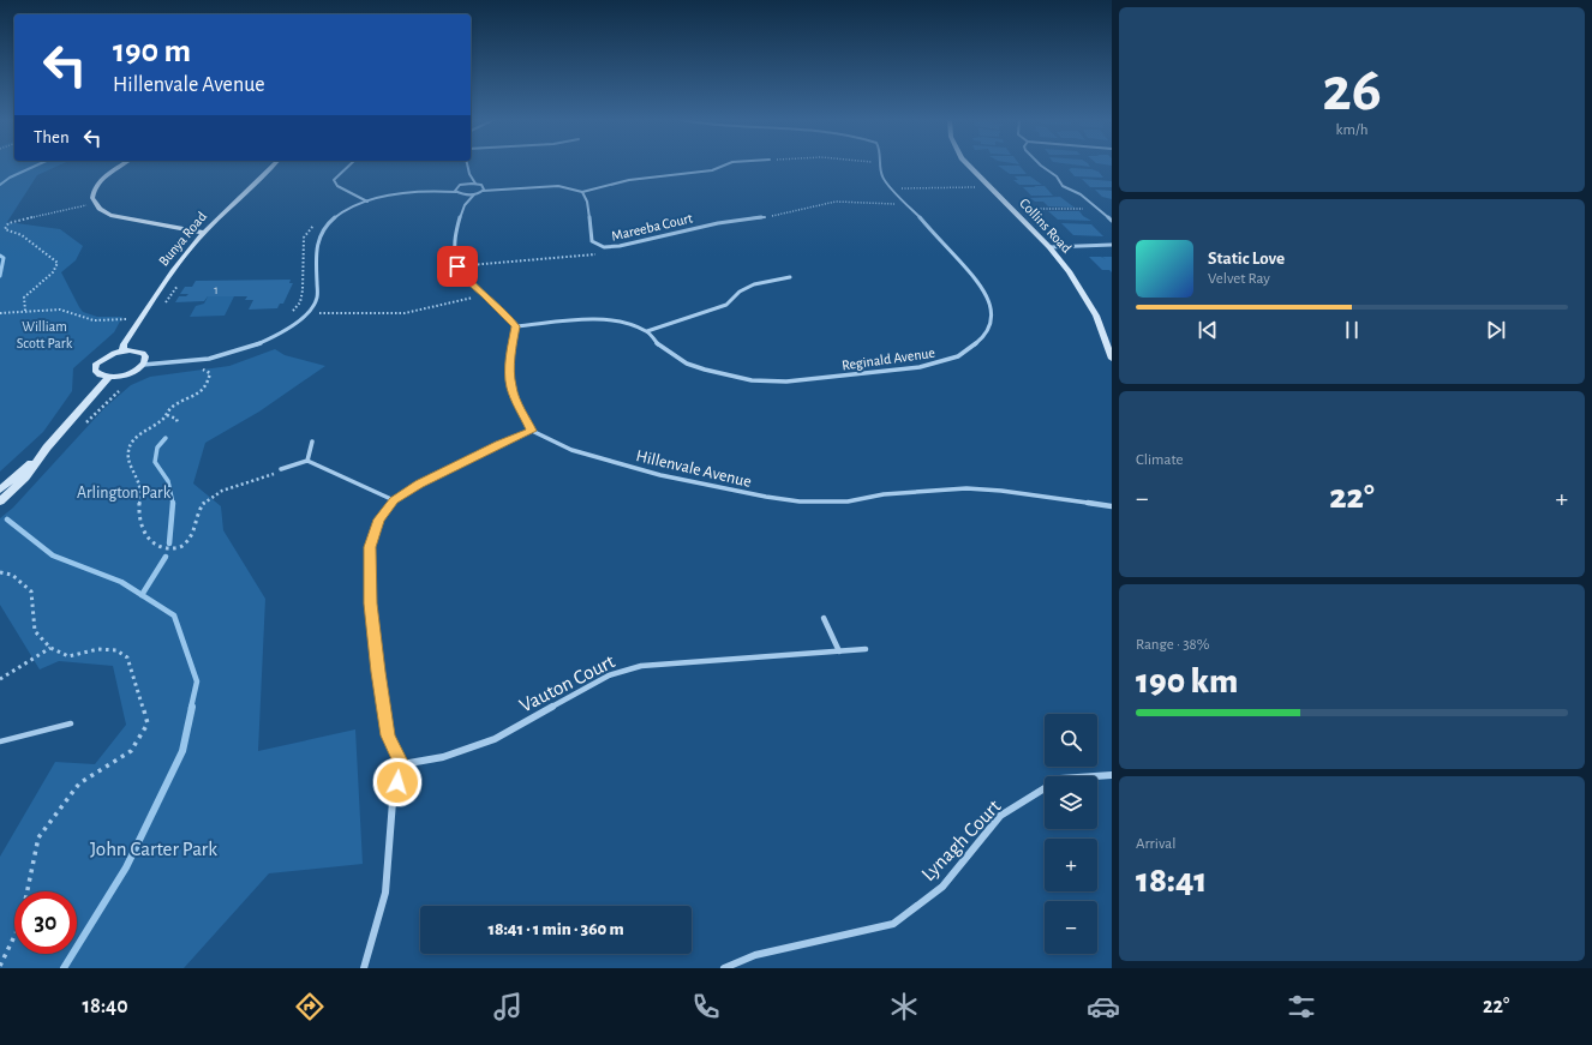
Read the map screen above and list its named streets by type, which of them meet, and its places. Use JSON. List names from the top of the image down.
{
  "streets": {
    "street": [
      "Collins Road",
      "Mareeba Court",
      "Bunya Road",
      "Reginald Avenue",
      "Hillenvale Avenue",
      "Vauton Court",
      "Lynagh Court"
    ]
  },
  "parks": ["William Scott Park", "Arlington Park", "John Carter Park"],
  "house_numbers": ["1"],
  "page": {
    "tile": [
      ["26", "km/h"],
      "Climate",
      ["Range · 38%", "190 km"],
      ["Arrival", "18:41"]
    ],
    "turn": ["190 m", "Hillenvale Avenue"],
    "then": "Then",
    "song": ["Static Love", "Velvet Ray"],
    "heat": ["−", "22°", "+"],
    "map_buttons": ["+", "−"],
    "limit": "30",
    "trip": "18:41 · 1 min · 360 m",
    "tabs": ["18:40", "22°"]
  }
}
